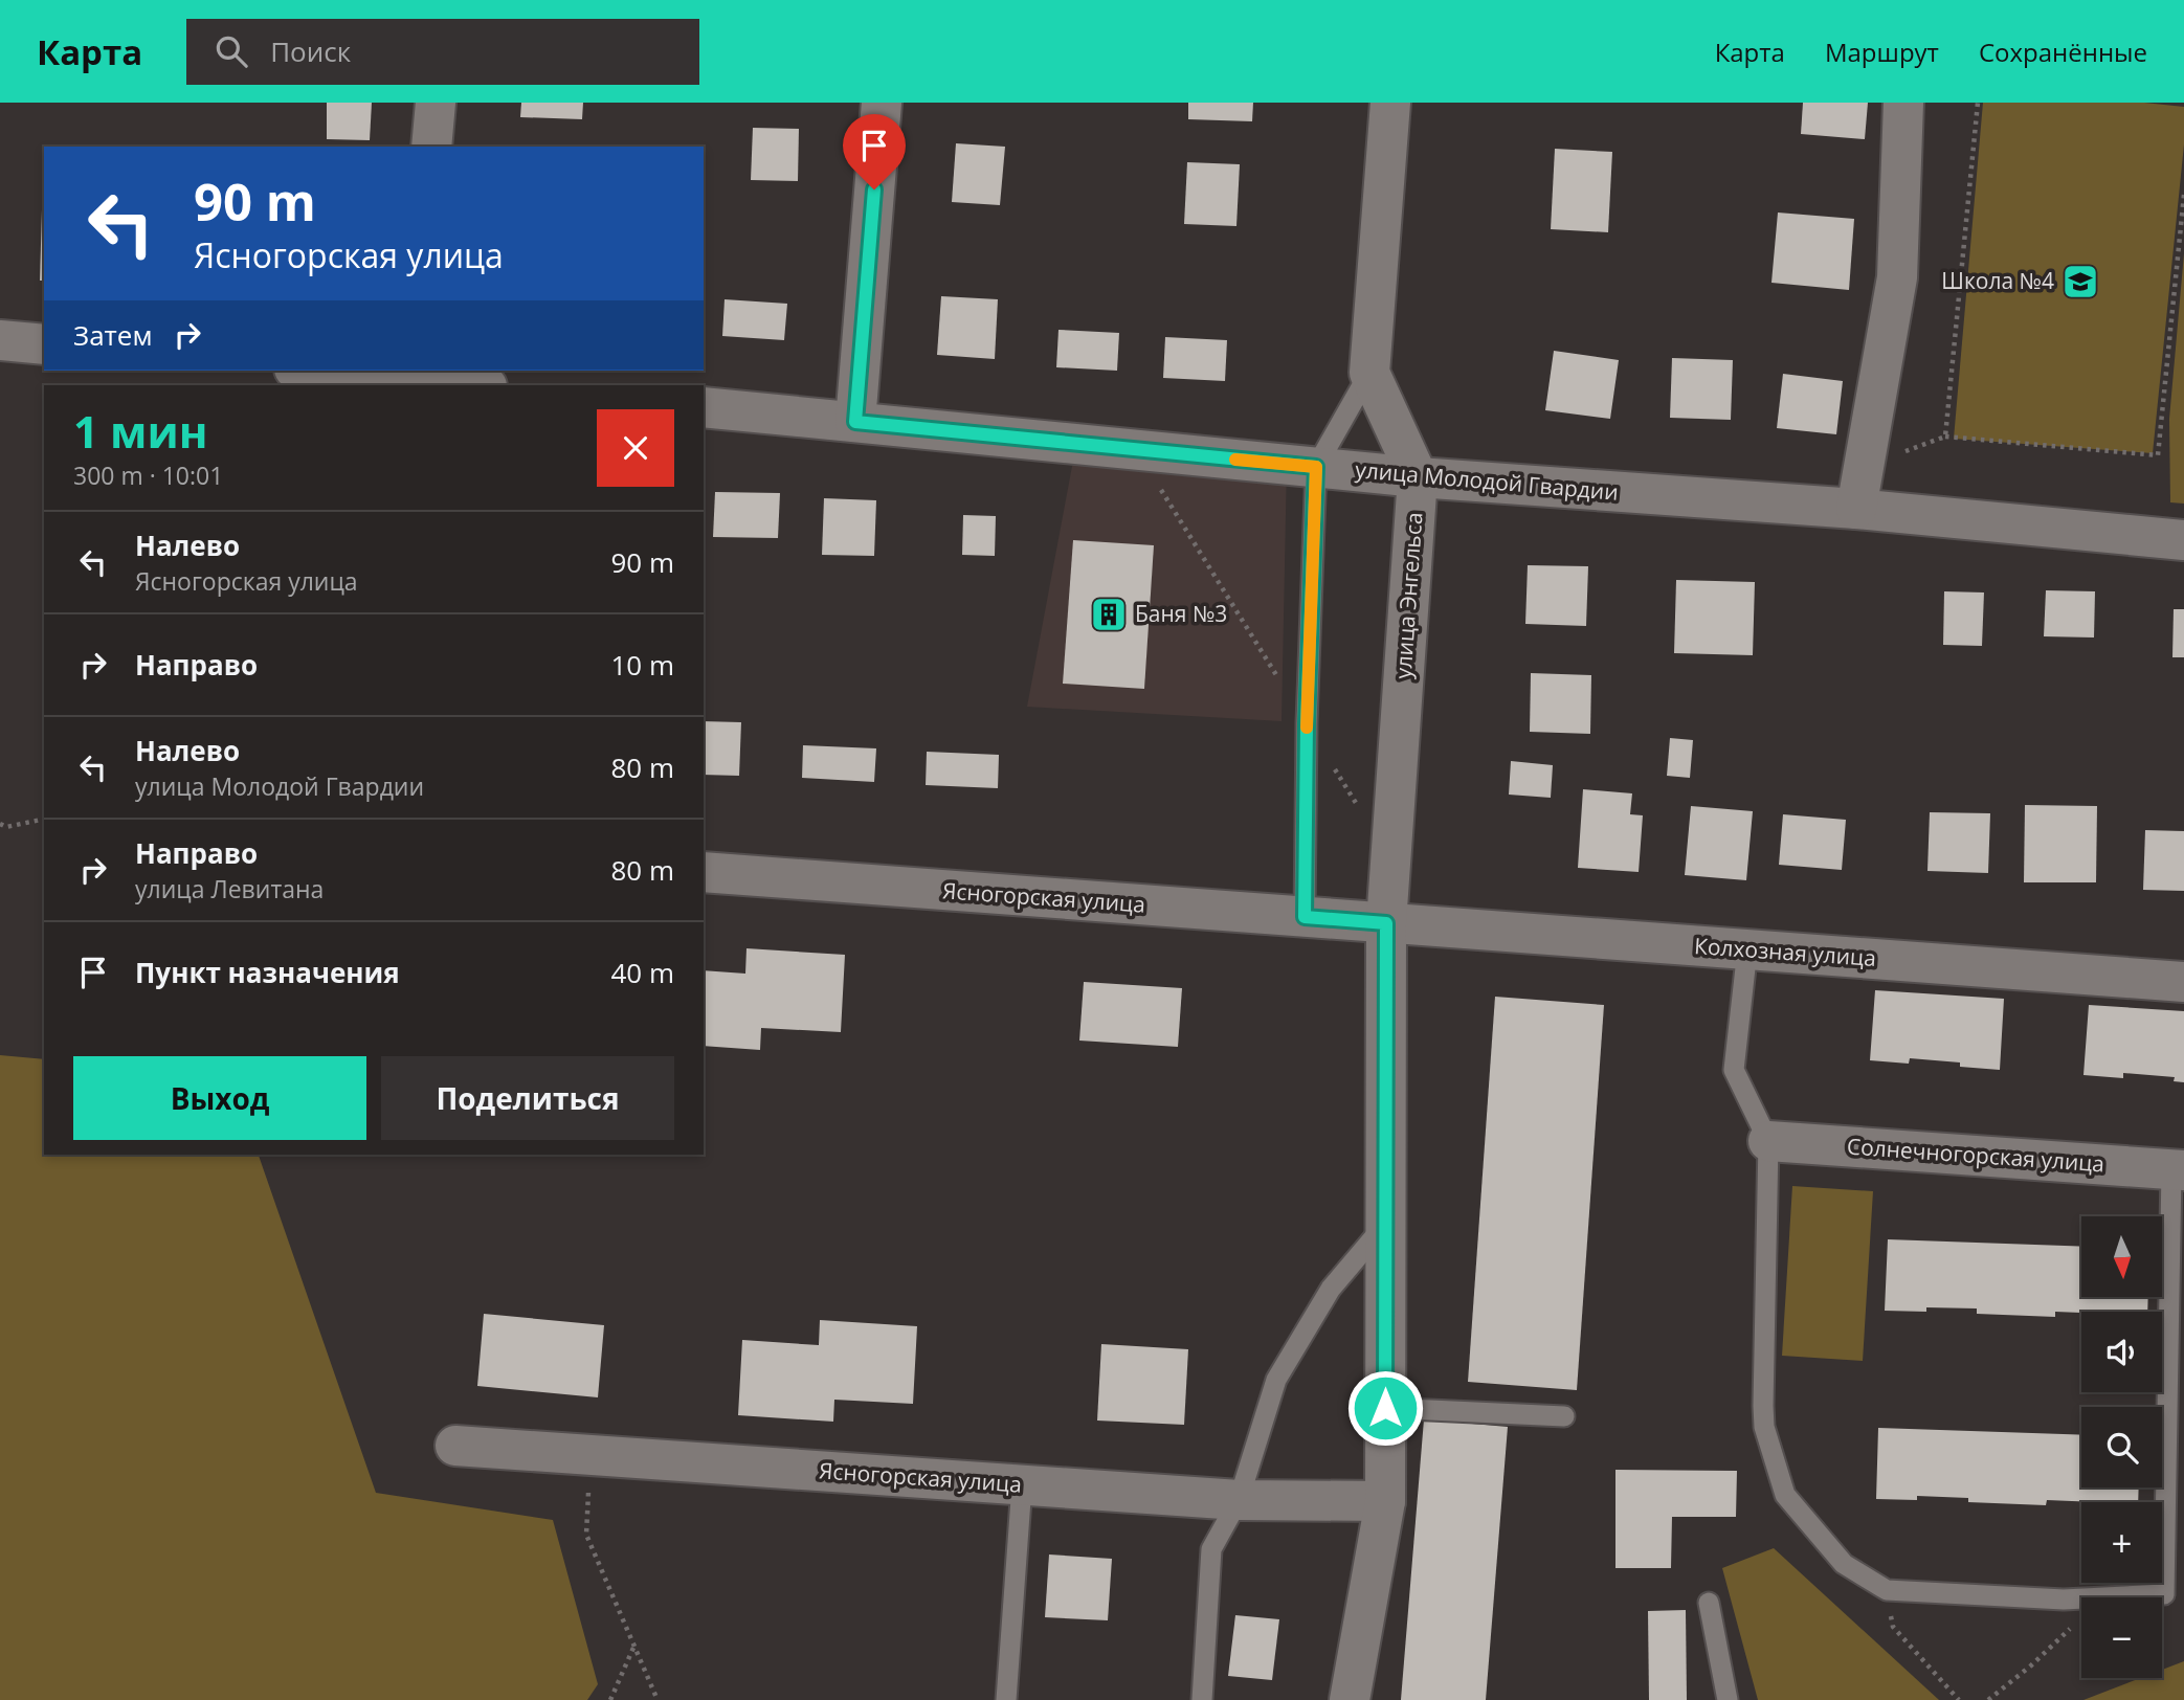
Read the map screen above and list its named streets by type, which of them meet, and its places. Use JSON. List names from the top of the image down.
{
  "streets": {
    "street": [
      "улица Молодой Гвардии",
      "улица Энгельса",
      "Ясногорская улица",
      "Колхозная улица",
      "Солнечногорская улица"
    ]
  },
  "crossings": [
    ["улица Молодой Гвардии", "улица Энгельса"],
    ["улица Энгельса", "Ясногорская улица"],
    ["улица Энгельса", "Колхозная улица"],
    ["Ясногорская улица", "Колхозная улица"]
  ],
  "places": {
    "school or university": ["Школа №4"],
    "building": ["Баня №3"]
  },
  "north": "bottom",
  "page": {
    "header": "Карта",
    "search": "Поиск",
    "nav": ["Карта", "Маршрут", "Сохранённые"],
    "turn": ["90 m", "Ясногорская улица"],
    "then": "Затем",
    "heading": ["1 мин", "300 m · 10:01"],
    "list": [
      {
        "name": "Налево",
        "note": "Ясногорская улица",
        "value": "90 m"
      },
      {
        "name": "Направо",
        "value": "10 m"
      },
      {
        "name": "Налево",
        "note": "улица Молодой Гвардии",
        "value": "80 m"
      },
      {
        "name": "Направо",
        "note": "улица Левитана",
        "value": "80 m"
      },
      {
        "name": "Пункт назначения",
        "value": "40 m"
      }
    ],
    "buttons": ["Выход", "Поделиться"],
    "map_buttons": ["+", "−"]
  }
}
